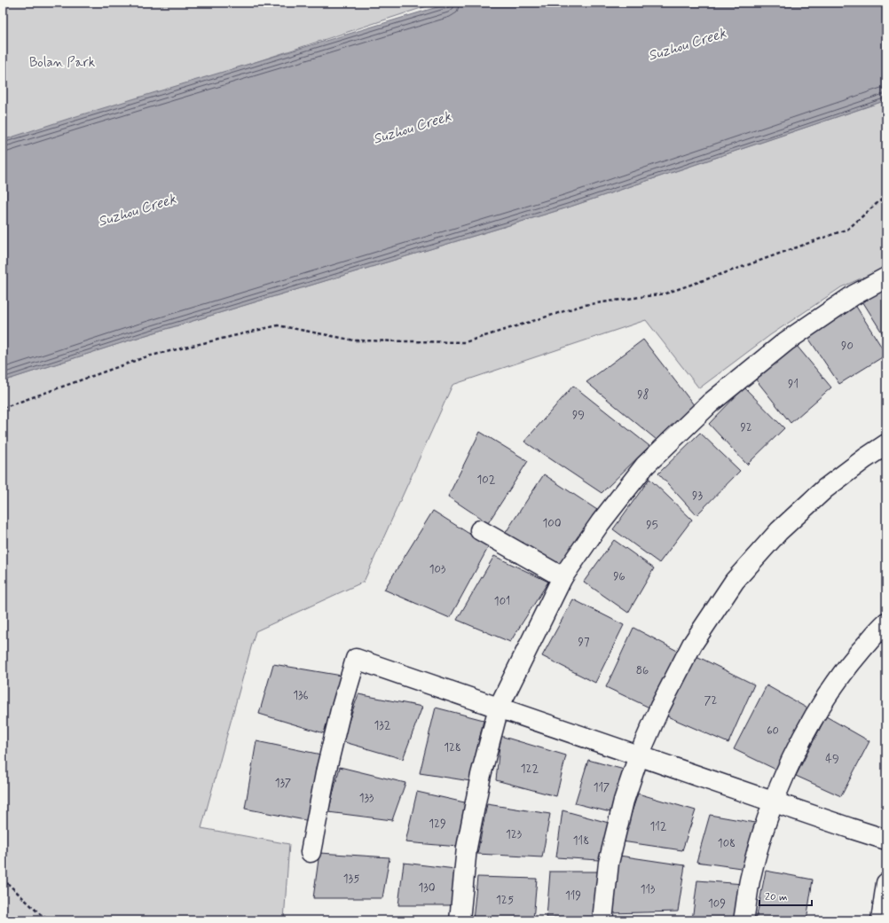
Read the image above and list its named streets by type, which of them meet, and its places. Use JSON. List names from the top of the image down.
{
  "water": ["Suzhou Creek"],
  "parks": ["Bolan Park"],
  "house_numbers": [
    "90",
    "91",
    "98",
    "99",
    "92",
    "102",
    "93",
    "100",
    "95",
    "103",
    "96",
    "101",
    "97",
    "86",
    "136",
    "72",
    "132",
    "60",
    "128",
    "49",
    "122",
    "137",
    "117",
    "133",
    "129",
    "112",
    "123",
    "118",
    "108",
    "135",
    "130",
    "113",
    "119",
    "125",
    "109"
  ],
  "scale_bar": "20 m"
}
